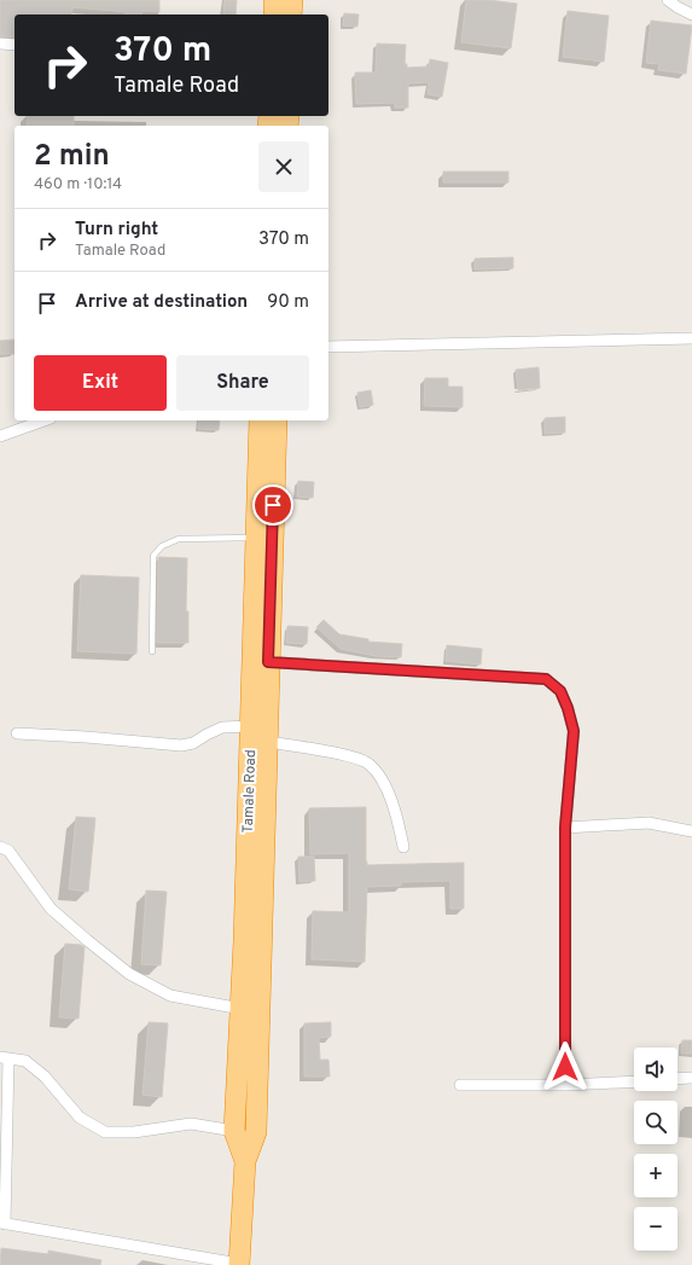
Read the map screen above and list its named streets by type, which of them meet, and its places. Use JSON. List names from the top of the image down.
{
  "streets": {
    "highway": ["Tamale Road"]
  },
  "page": {
    "turn": ["370 m", "Tamale Road"],
    "heading": ["2 min", "460 m · 10:14"],
    "list": [
      {
        "name": "Turn right",
        "note": "Tamale Road",
        "value": "370 m"
      },
      {
        "name": "Arrive at destination",
        "value": "90 m"
      }
    ],
    "buttons": ["Exit", "Share"],
    "map_buttons": ["+", "−"]
  }
}
